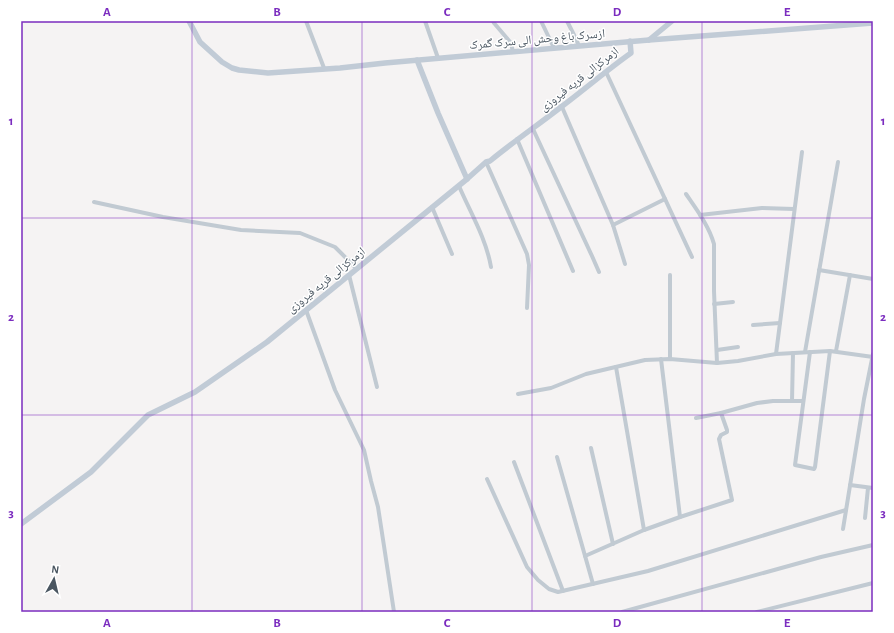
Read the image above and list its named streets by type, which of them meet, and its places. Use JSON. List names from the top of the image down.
{
  "streets": {
    "main road": ["ازسرک باغ وحش الی سرک گمرک", "ازمرکزالی قریه فیروزی"]
  },
  "crossings": [
    ["ازسرک باغ وحش الی سرک گمرک", "ازمرکزالی قریه فیروزی"]
  ],
  "north": "top",
  "grid": {
    "columns": [
      "A",
      "B",
      "C",
      "D",
      "E"
    ],
    "rows": ["1", "2", "3"]
  }
}
